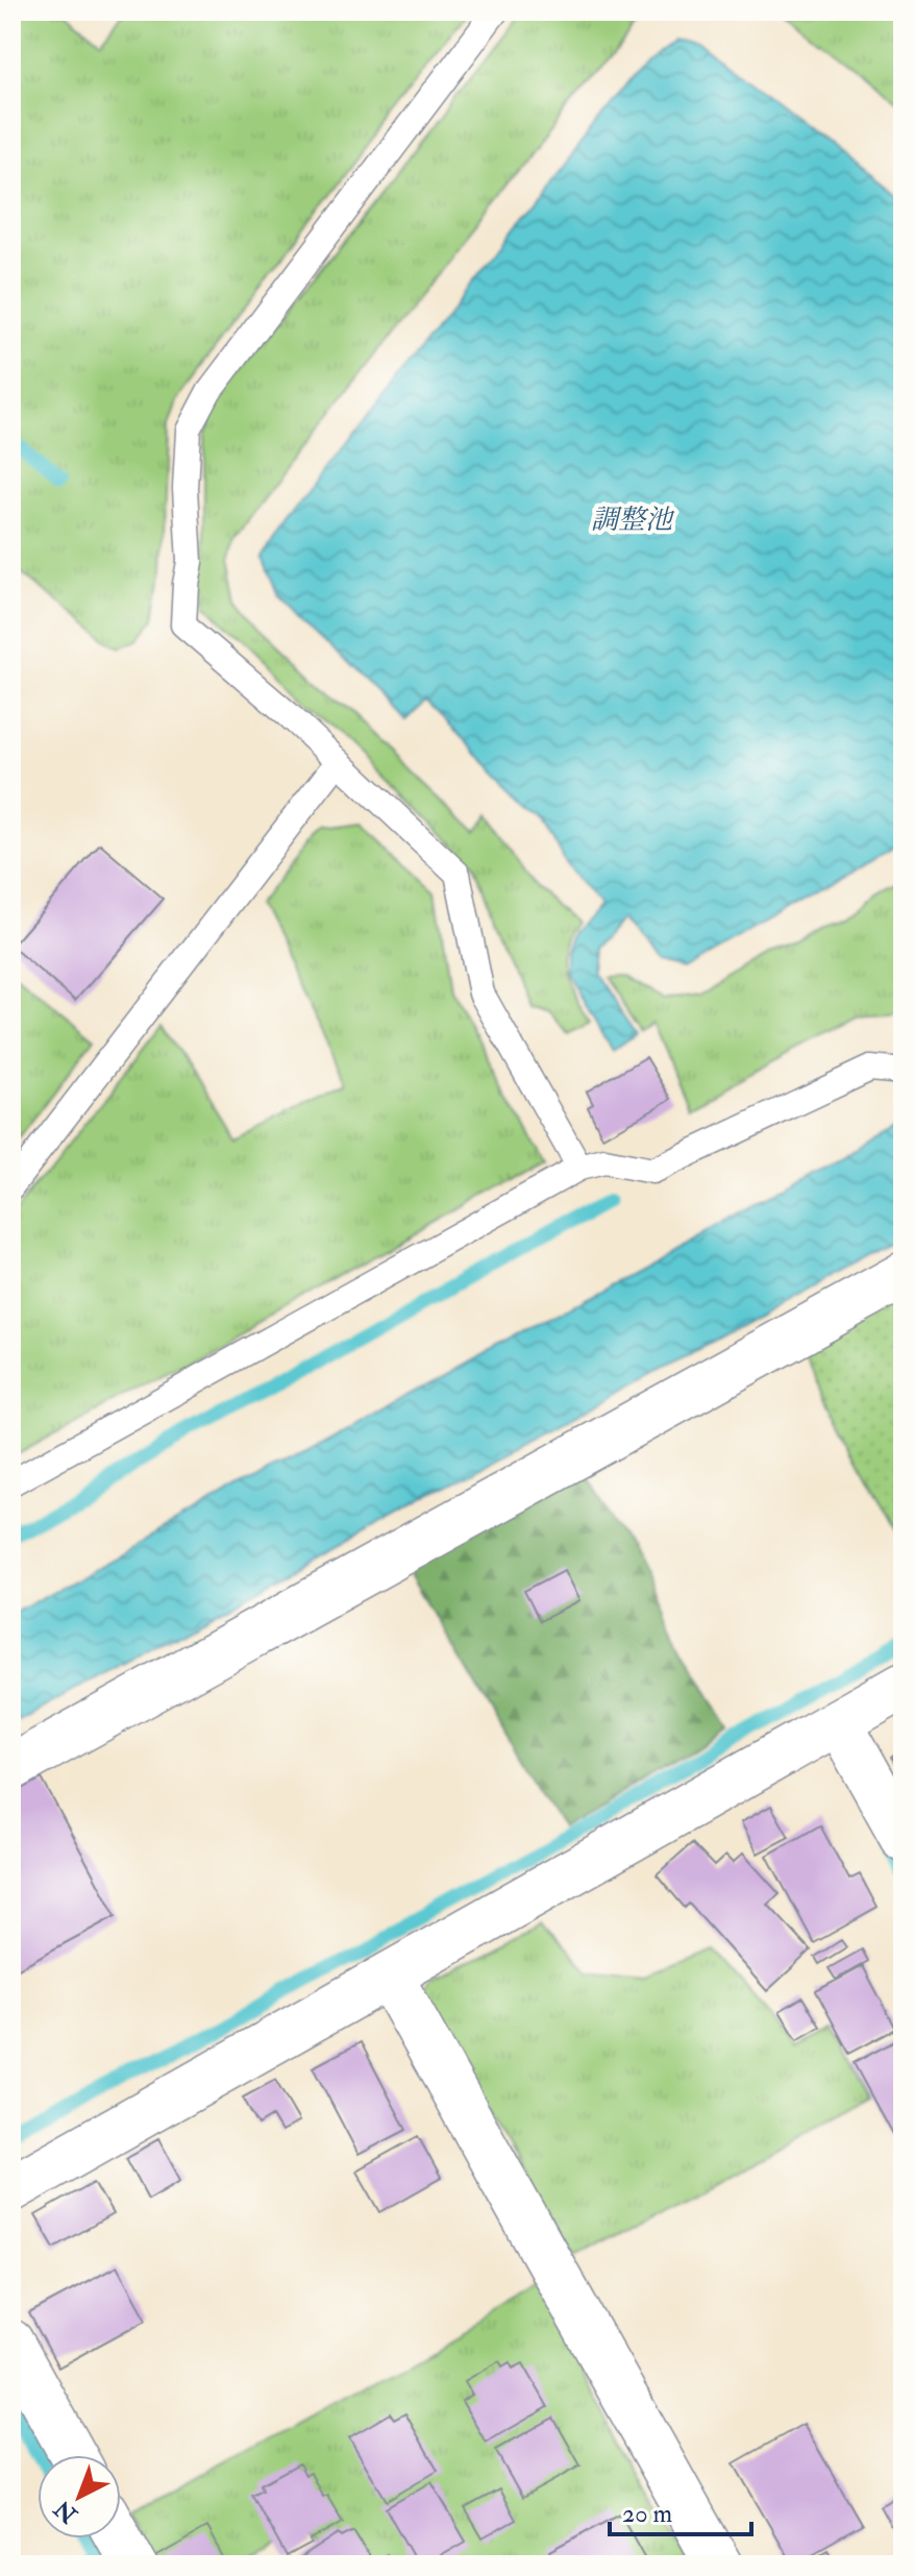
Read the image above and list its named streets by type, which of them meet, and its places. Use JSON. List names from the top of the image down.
{
  "water": ["調整池"],
  "scale_bar": "20 m",
  "north": "bottom left"
}
